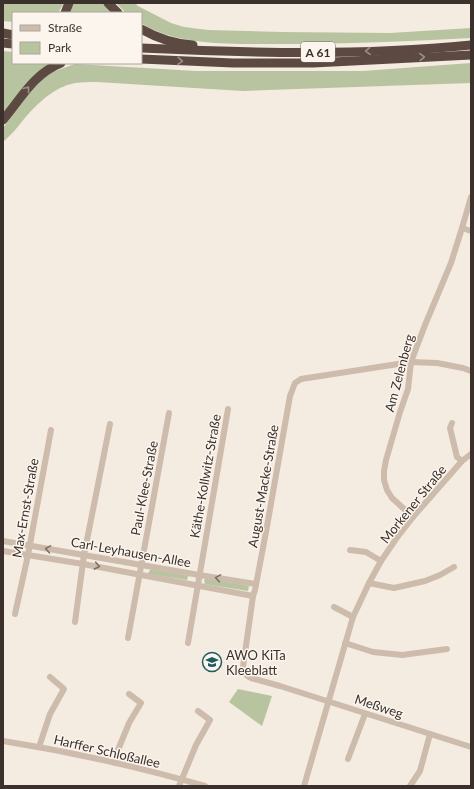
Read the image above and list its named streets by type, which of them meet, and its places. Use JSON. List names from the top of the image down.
{
  "streets": {
    "highway": ["A 61"],
    "street": [
      "Am Zelenberg",
      "Käthe-Kollwitz-Straße",
      "August-Macke-Straße",
      "Paul-Klee-Straße",
      "Morkener Straße",
      "Max-Ernst-Straße",
      "Carl-Leyhausen-Allee",
      "Meßweg",
      "Harffer Schloßallee"
    ]
  },
  "crossings": [
    ["Am Zelenberg", "August-Macke-Straße"],
    ["Am Zelenberg", "Morkener Straße"],
    ["Käthe-Kollwitz-Straße", "Carl-Leyhausen-Allee"],
    ["August-Macke-Straße", "Carl-Leyhausen-Allee"],
    ["August-Macke-Straße", "Meßweg"],
    ["Paul-Klee-Straße", "Carl-Leyhausen-Allee"],
    ["Morkener Straße", "Meßweg"],
    ["Max-Ernst-Straße", "Carl-Leyhausen-Allee"]
  ],
  "places": {
    "school or university": ["AWO KiTa Kleeblatt"]
  },
  "legend": ["Straße", "Park"]
}
